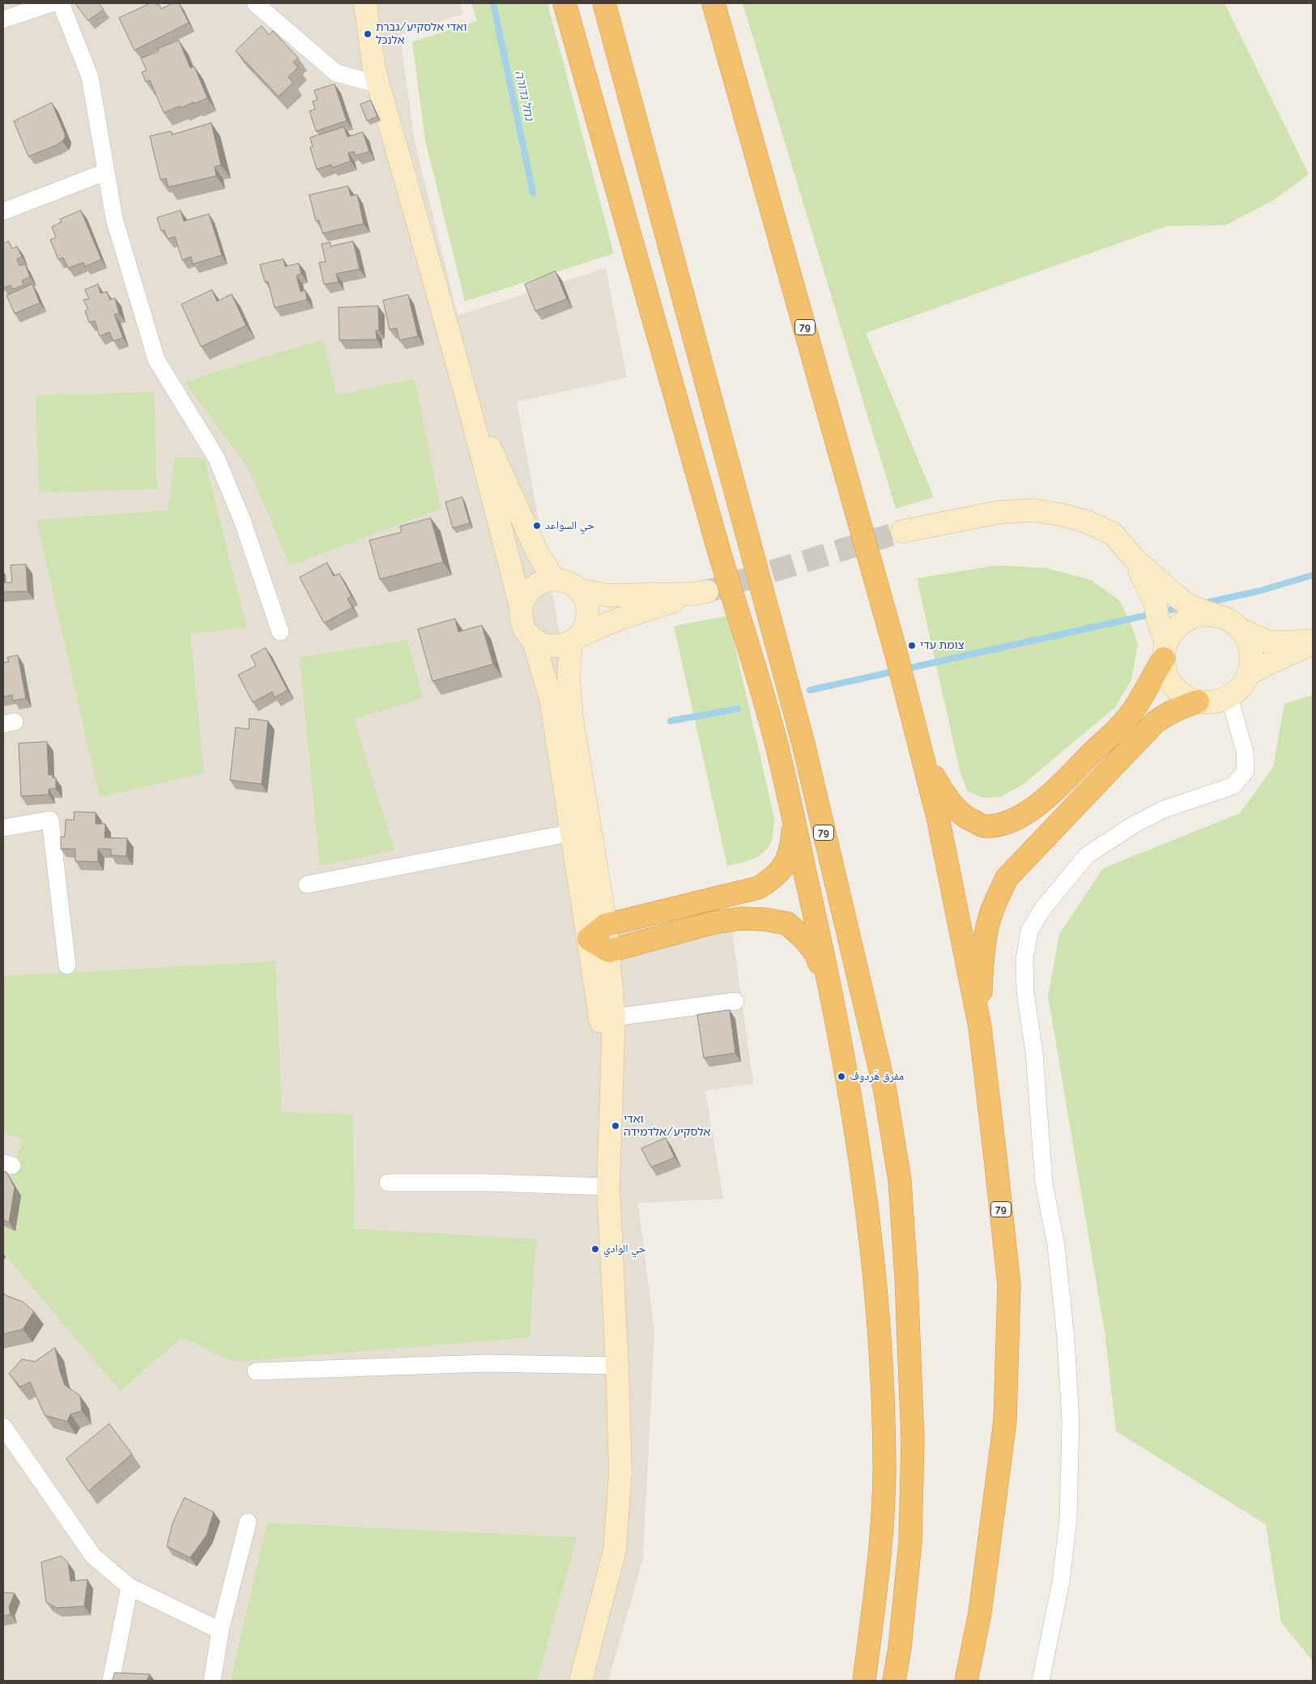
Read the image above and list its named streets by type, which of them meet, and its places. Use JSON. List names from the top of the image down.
{
  "streets": {
    "highway": ["79"]
  },
  "water": ["נחל גדורה"],
  "places": [
    "ואדי אלסקיע/גברת אלנכל",
    "حي السواعد",
    "צומת עדי",
    "مفرق هَردوف",
    "ואדי אלסקיע/אלדמידה",
    "حي الوادي"
  ]
}
